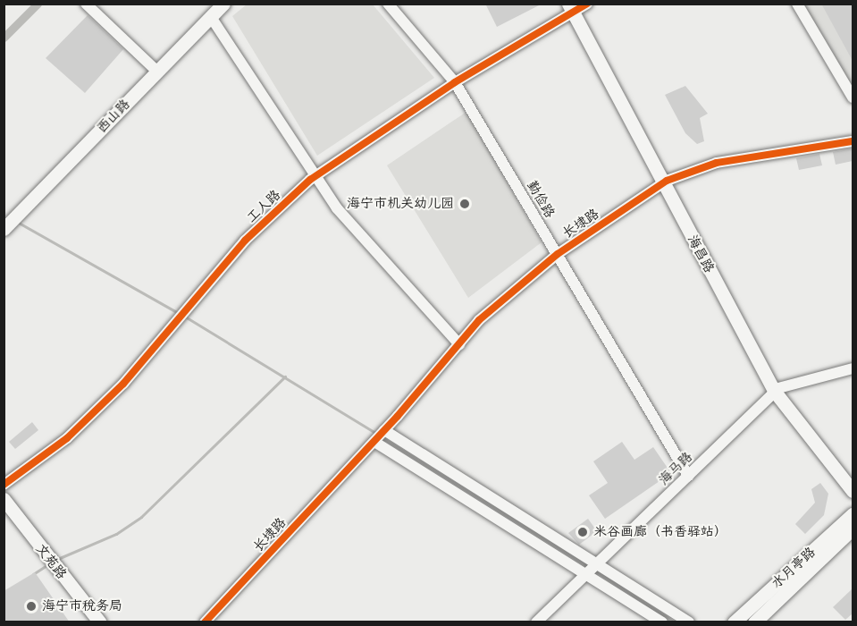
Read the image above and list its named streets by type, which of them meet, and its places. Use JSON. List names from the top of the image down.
{
  "streets": {
    "main road": [
      "西山路",
      "海昌路",
      "文苑路",
      "水月亭路"
    ],
    "street": [
      "勤俭路",
      "工人路",
      "长埭路",
      "海马路"
    ]
  },
  "crossings": [
    ["勤俭路", "工人路"],
    ["勤俭路", "长埭路"],
    ["勤俭路", "海马路"],
    ["工人路", "海昌路"],
    ["长埭路", "海昌路"],
    ["海昌路", "海马路"]
  ],
  "places": ["海宁市机关幼儿园", "米谷画廊（书香驿站）", "海宁市税务局"]
}
